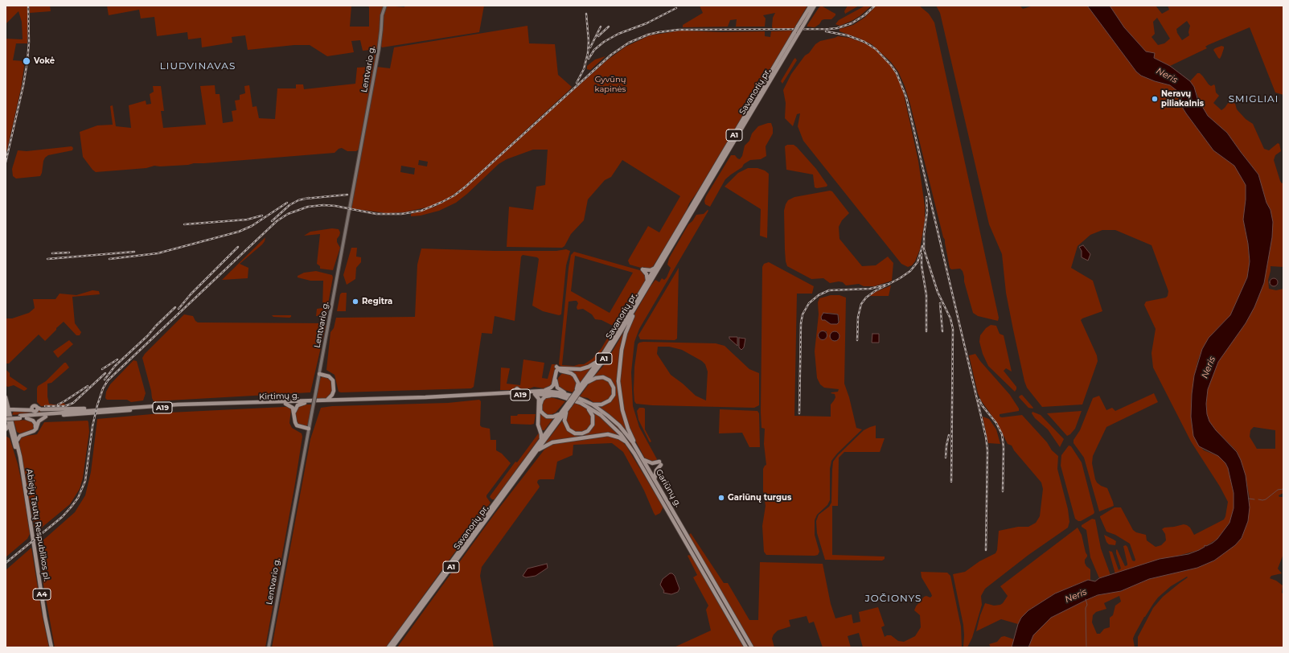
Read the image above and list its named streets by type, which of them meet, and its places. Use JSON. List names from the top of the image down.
{
  "streets": {
    "highway": [
      "Savanorių pr.",
      "A1",
      "A19",
      "Kirtimų g.",
      "Gariūnų g.",
      "Abiejų Tautų Respublikos pl.",
      "A4"
    ],
    "main road": ["Lentvario g."]
  },
  "crossings": [
    ["Kirtimų g.", "Gariūnų g."],
    ["Kirtimų g.", "Abiejų Tautų Respublikos pl."]
  ],
  "districts": ["LIUDVINAVAS", "SMIGLIAI", "JOČIONYS"],
  "water": ["Neris"],
  "parks": ["Gyvūnų kapinės"],
  "places": [
    "Vokė",
    "Neravų piliakalnis",
    "Regitra",
    "Gariūnų turgus"
  ]
}
